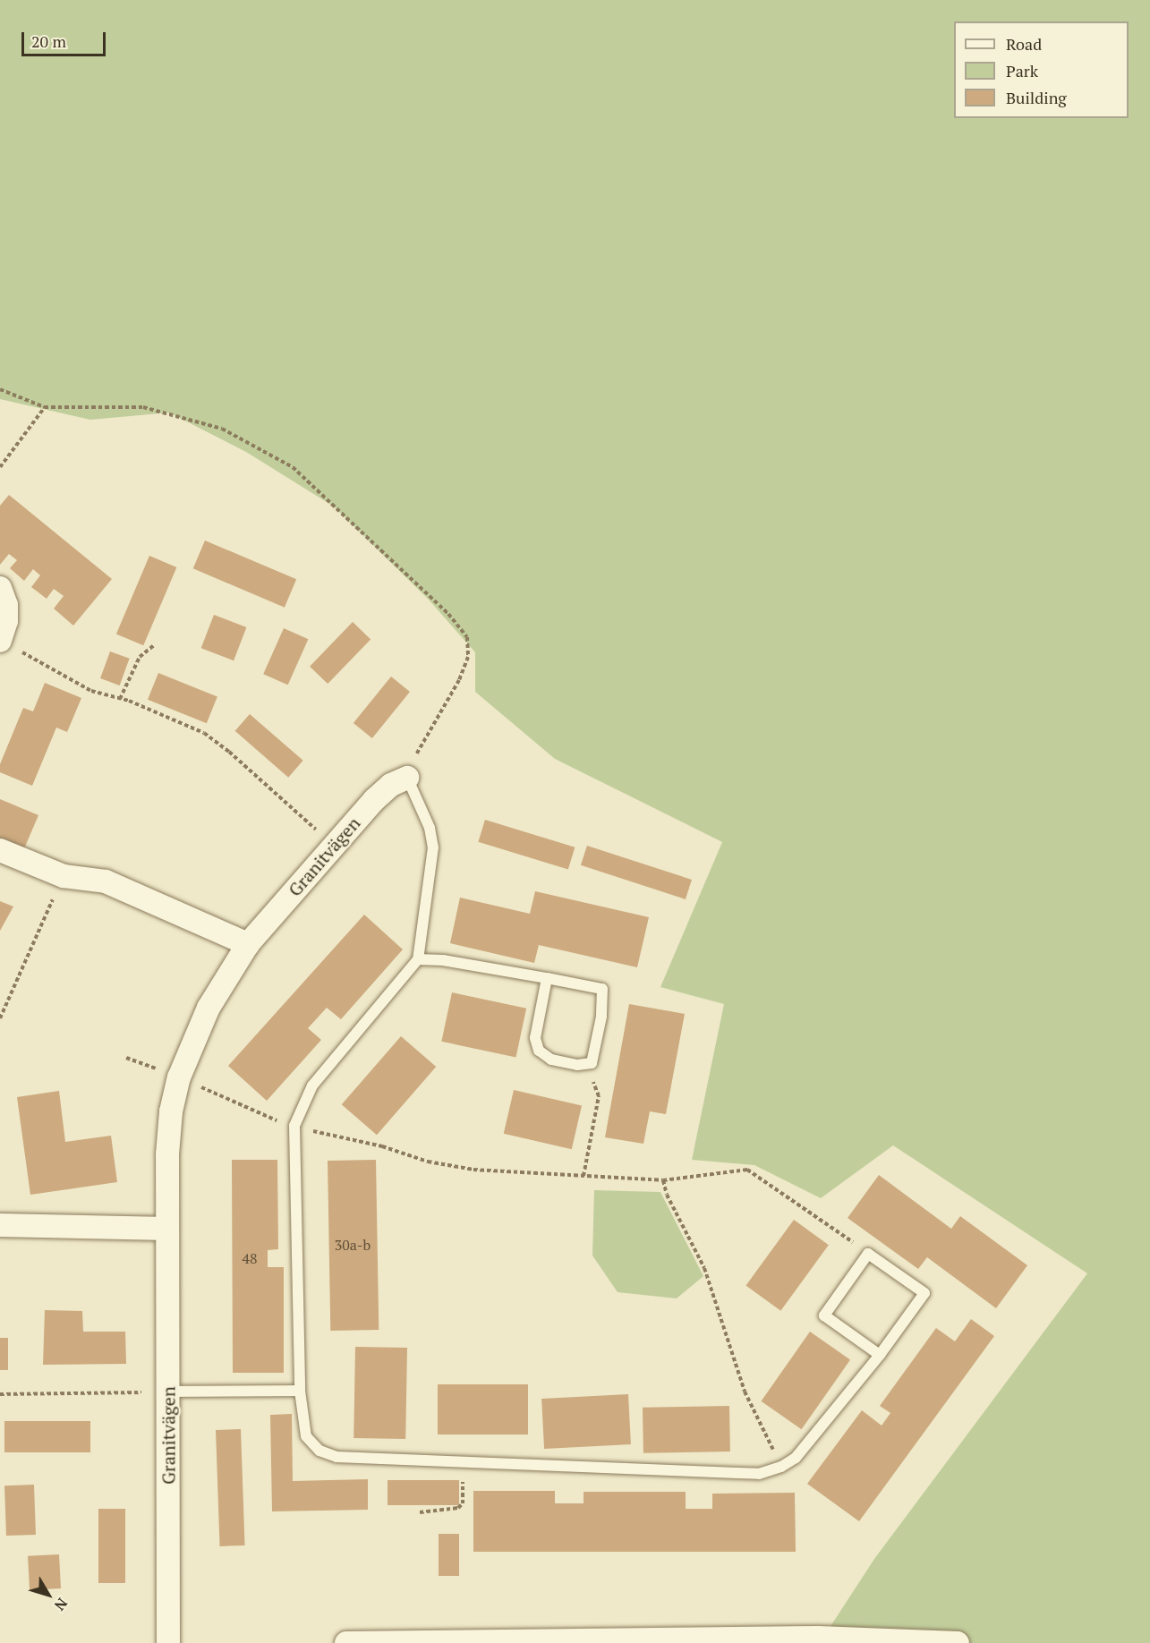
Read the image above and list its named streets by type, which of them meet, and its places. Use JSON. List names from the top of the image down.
{
  "streets": {
    "street": ["Granitvägen"]
  },
  "house_numbers": ["30a-b", "48"],
  "legend": ["Road", "Park", "Building"],
  "scale_bar": "20 m",
  "north": "bottom right"
}
